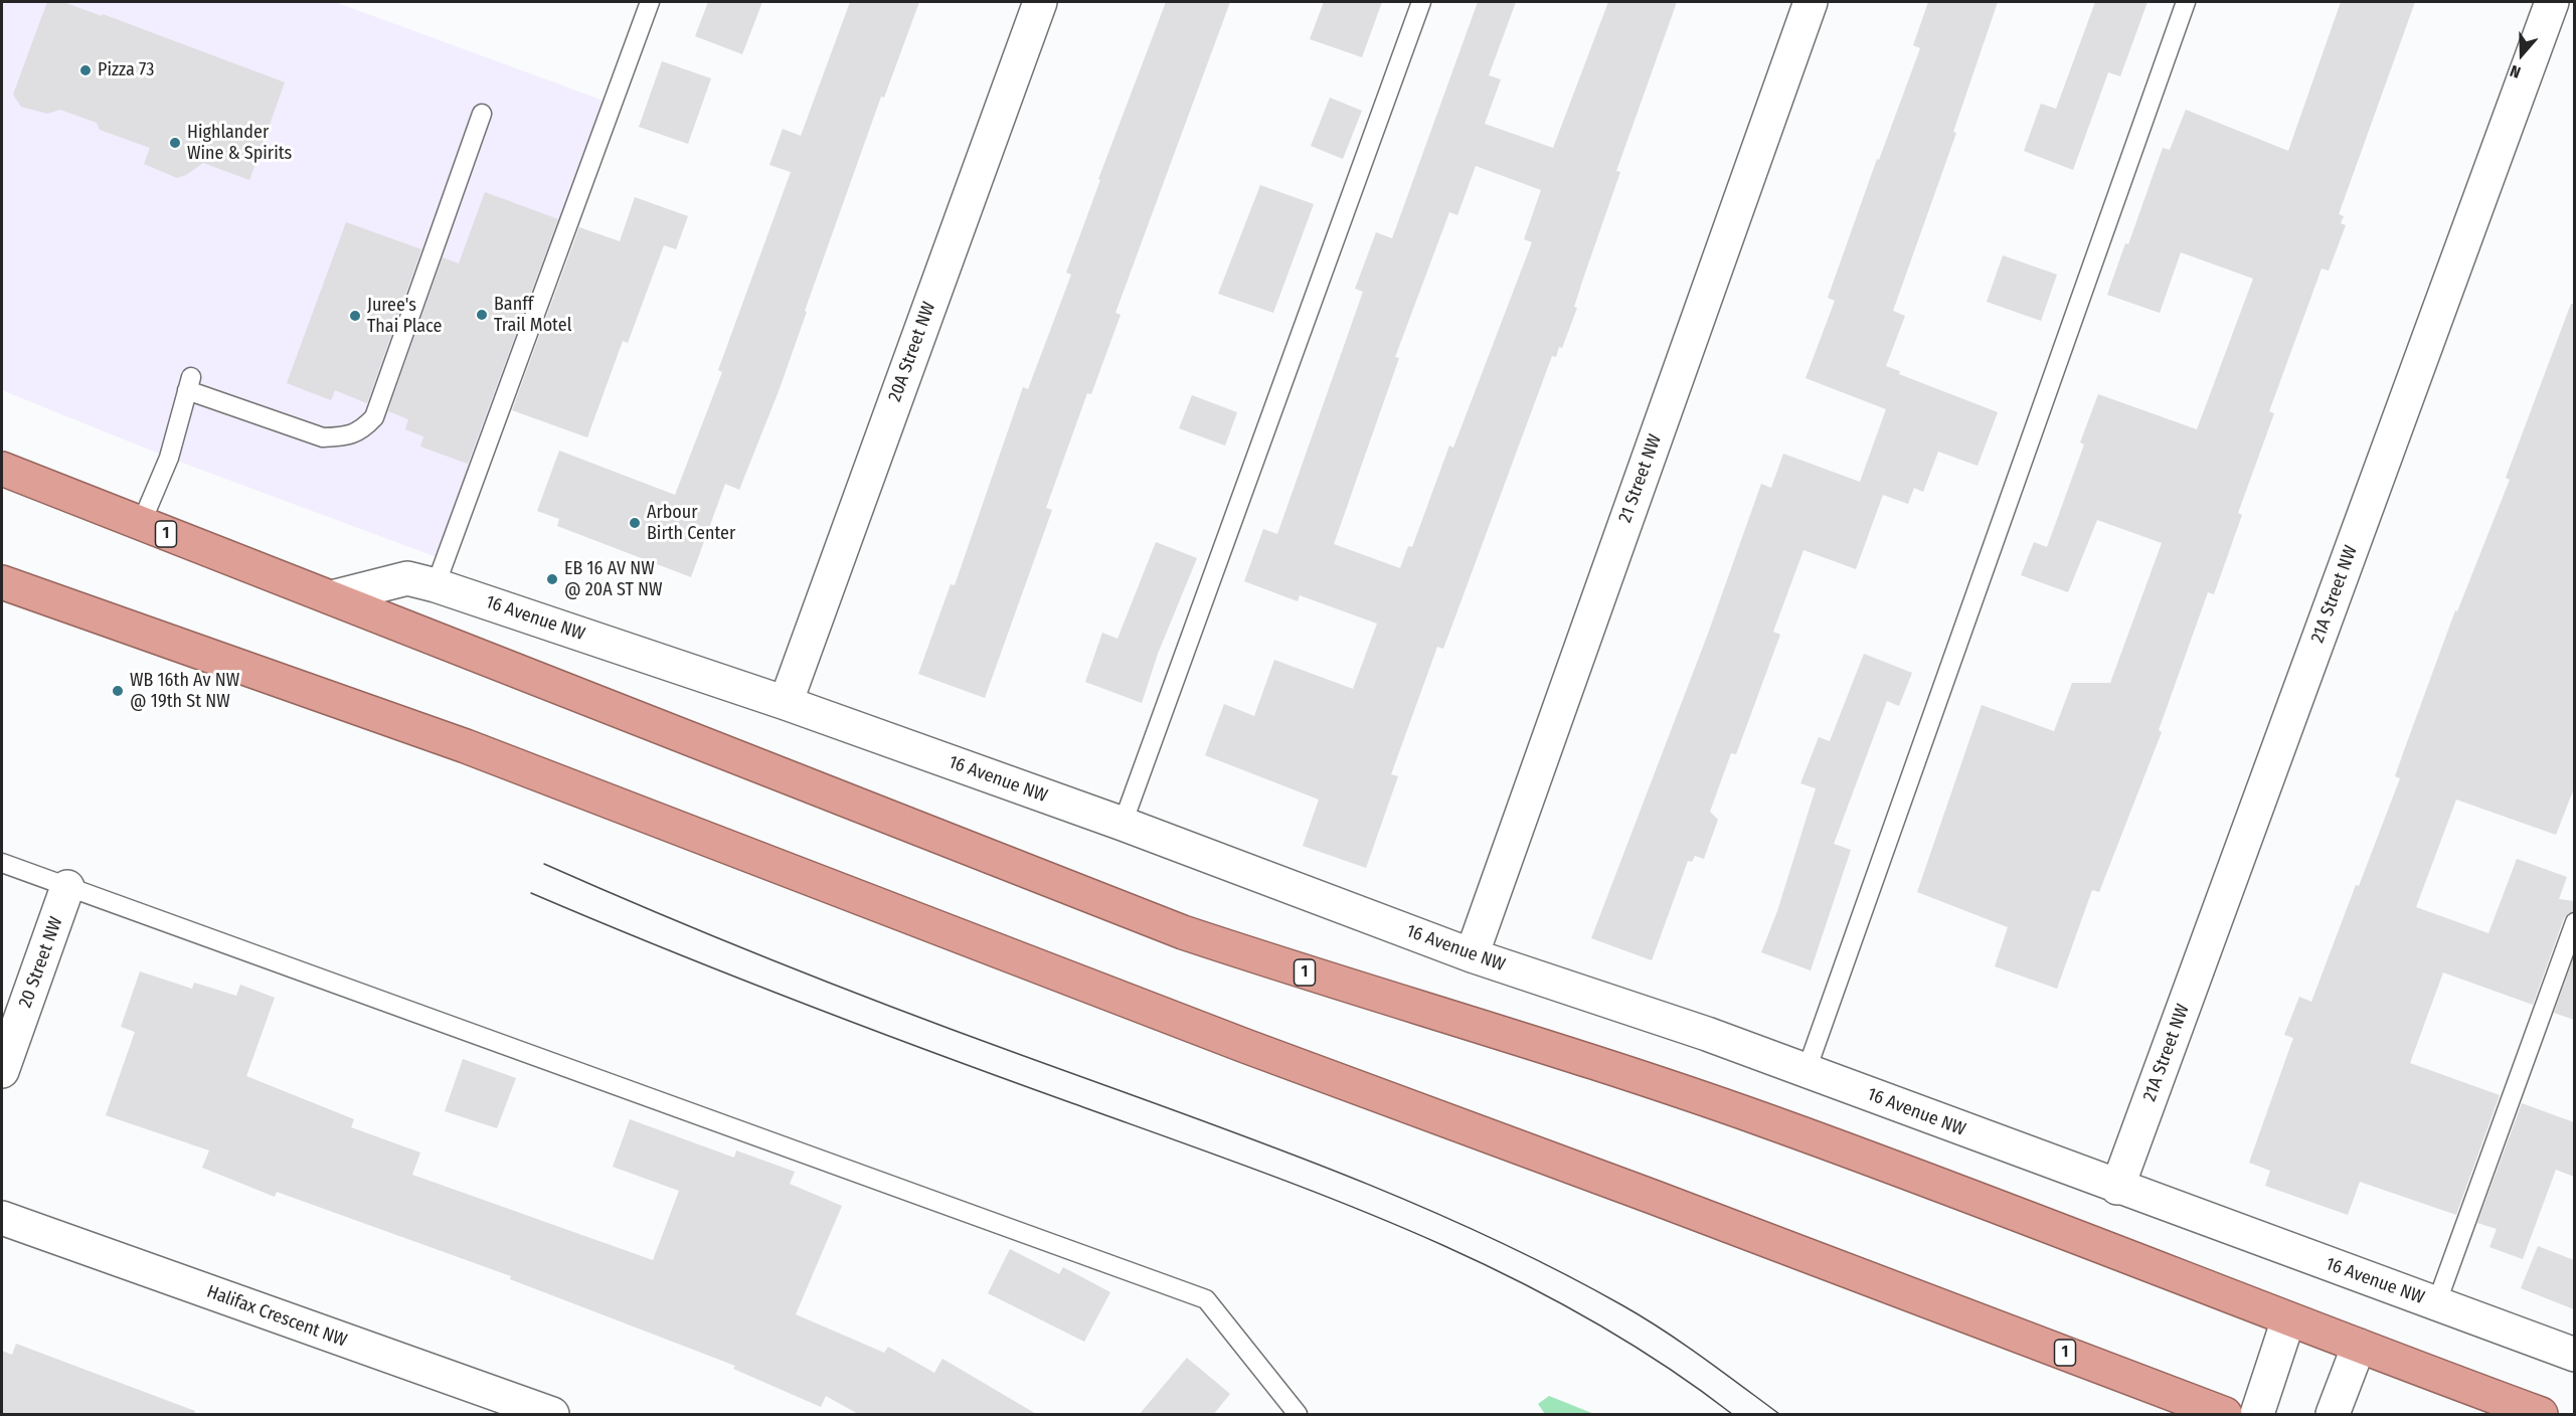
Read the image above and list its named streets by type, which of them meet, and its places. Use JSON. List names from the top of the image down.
{
  "streets": {
    "highway": ["1"],
    "street": [
      "20A Street NW",
      "21 Street NW",
      "21A Street NW",
      "16 Avenue NW",
      "20 Street NW",
      "Halifax Crescent NW"
    ]
  },
  "crossings": [
    ["20A Street NW", "16 Avenue NW"],
    ["21 Street NW", "16 Avenue NW"],
    ["1", "16 Avenue NW"],
    ["21A Street NW", "16 Avenue NW"]
  ],
  "places": [
    "Pizza 73",
    "Highlander Wine & Spirits",
    "Banff Trail Motel",
    "Juree's Thai Place",
    "Arbour Birth Center",
    "EB 16 AV NW @ 20A ST NW",
    "WB 16th Av NW @ 19th St NW"
  ],
  "north": "bottom"
}
